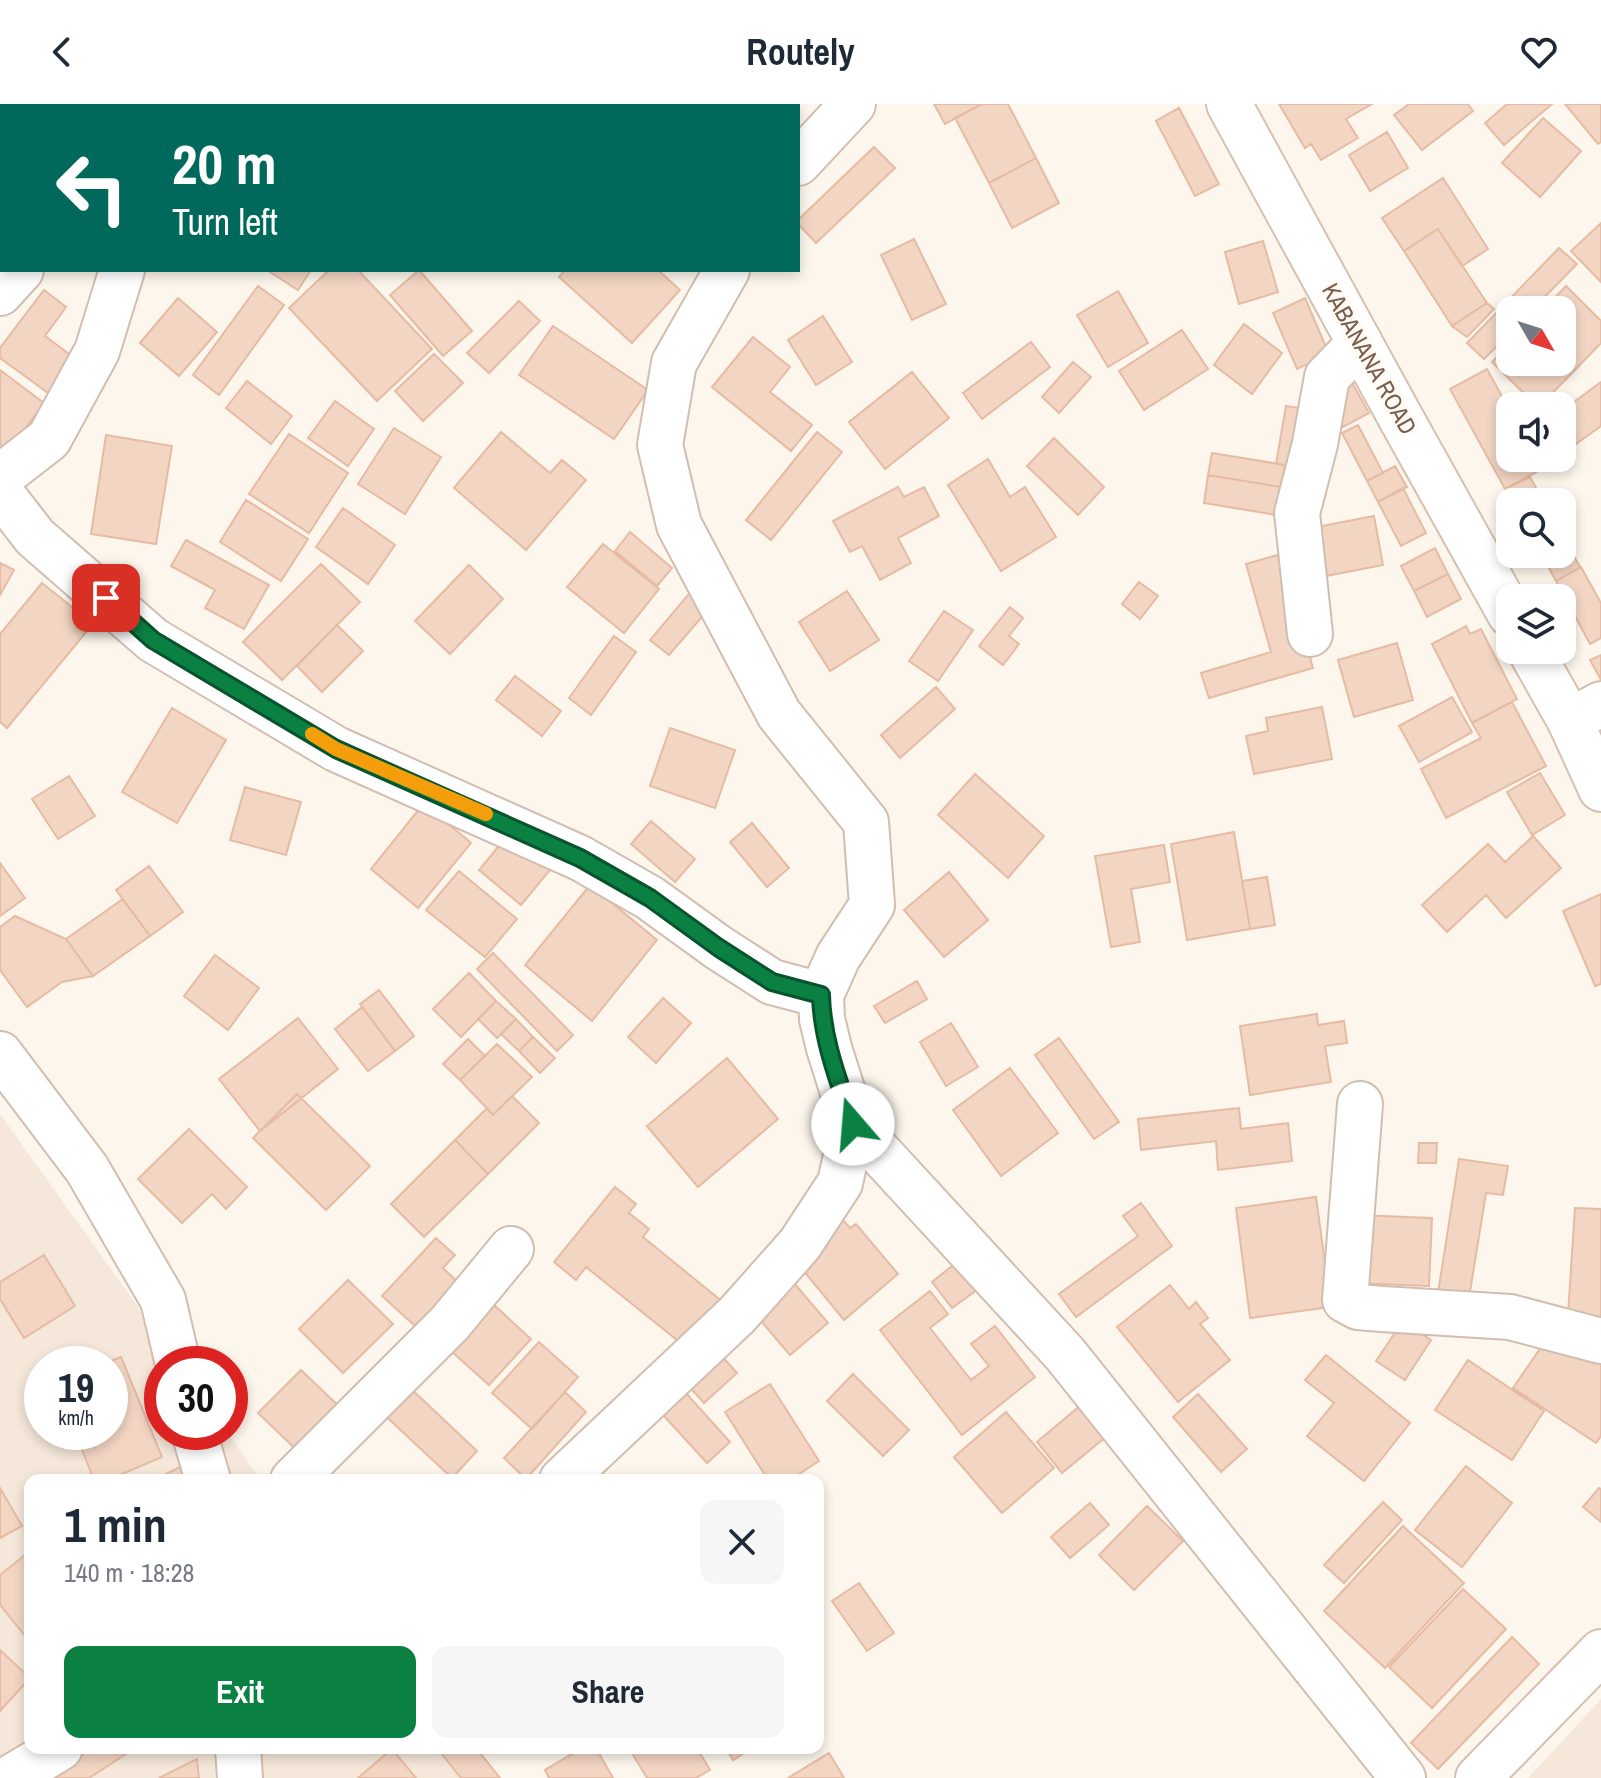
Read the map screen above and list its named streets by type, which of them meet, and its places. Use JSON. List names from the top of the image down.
{
  "streets": {
    "street": ["KABANANA ROAD"]
  },
  "north": "bottom right",
  "page": {
    "header": "Routely",
    "turn": ["20 m", "Turn left"],
    "speed": "19 km/h",
    "limit": "30",
    "heading": ["1 min", "140 m · 18:28"],
    "buttons": ["Exit", "Share"]
  }
}
